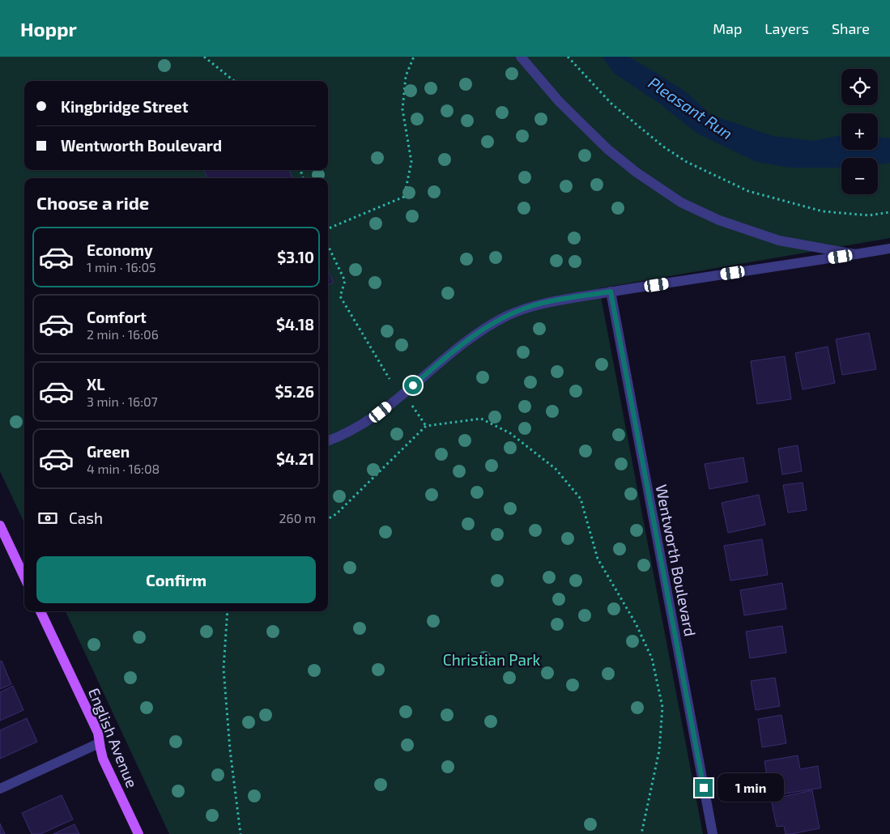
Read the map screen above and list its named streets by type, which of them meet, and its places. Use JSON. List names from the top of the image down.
{
  "streets": {
    "main road": ["English Avenue"],
    "street": ["Wentworth Boulevard"]
  },
  "water": ["Pleasant Run"],
  "parks": ["Christian Park"],
  "page": {
    "header": "Hoppr",
    "nav": ["Map", "Layers", "Share"],
    "map_buttons": ["+", "−"],
    "banner": ["Kingbridge Street", "Wentworth Boulevard"],
    "heading": "Choose a ride",
    "list": [
      {
        "name": "Economy",
        "note": "1 min · 16:05",
        "value": "$3.10"
      },
      {
        "name": "Comfort",
        "note": "2 min · 16:06",
        "value": "$4.18"
      },
      {
        "name": "XL",
        "note": "3 min · 16:07",
        "value": "$5.26"
      },
      {
        "name": "Green",
        "note": "4 min · 16:08",
        "value": "$4.21"
      }
    ],
    "pay": ["Cash", "260 m"],
    "buttons": "Confirm",
    "bubble": "1 min"
  }
}
